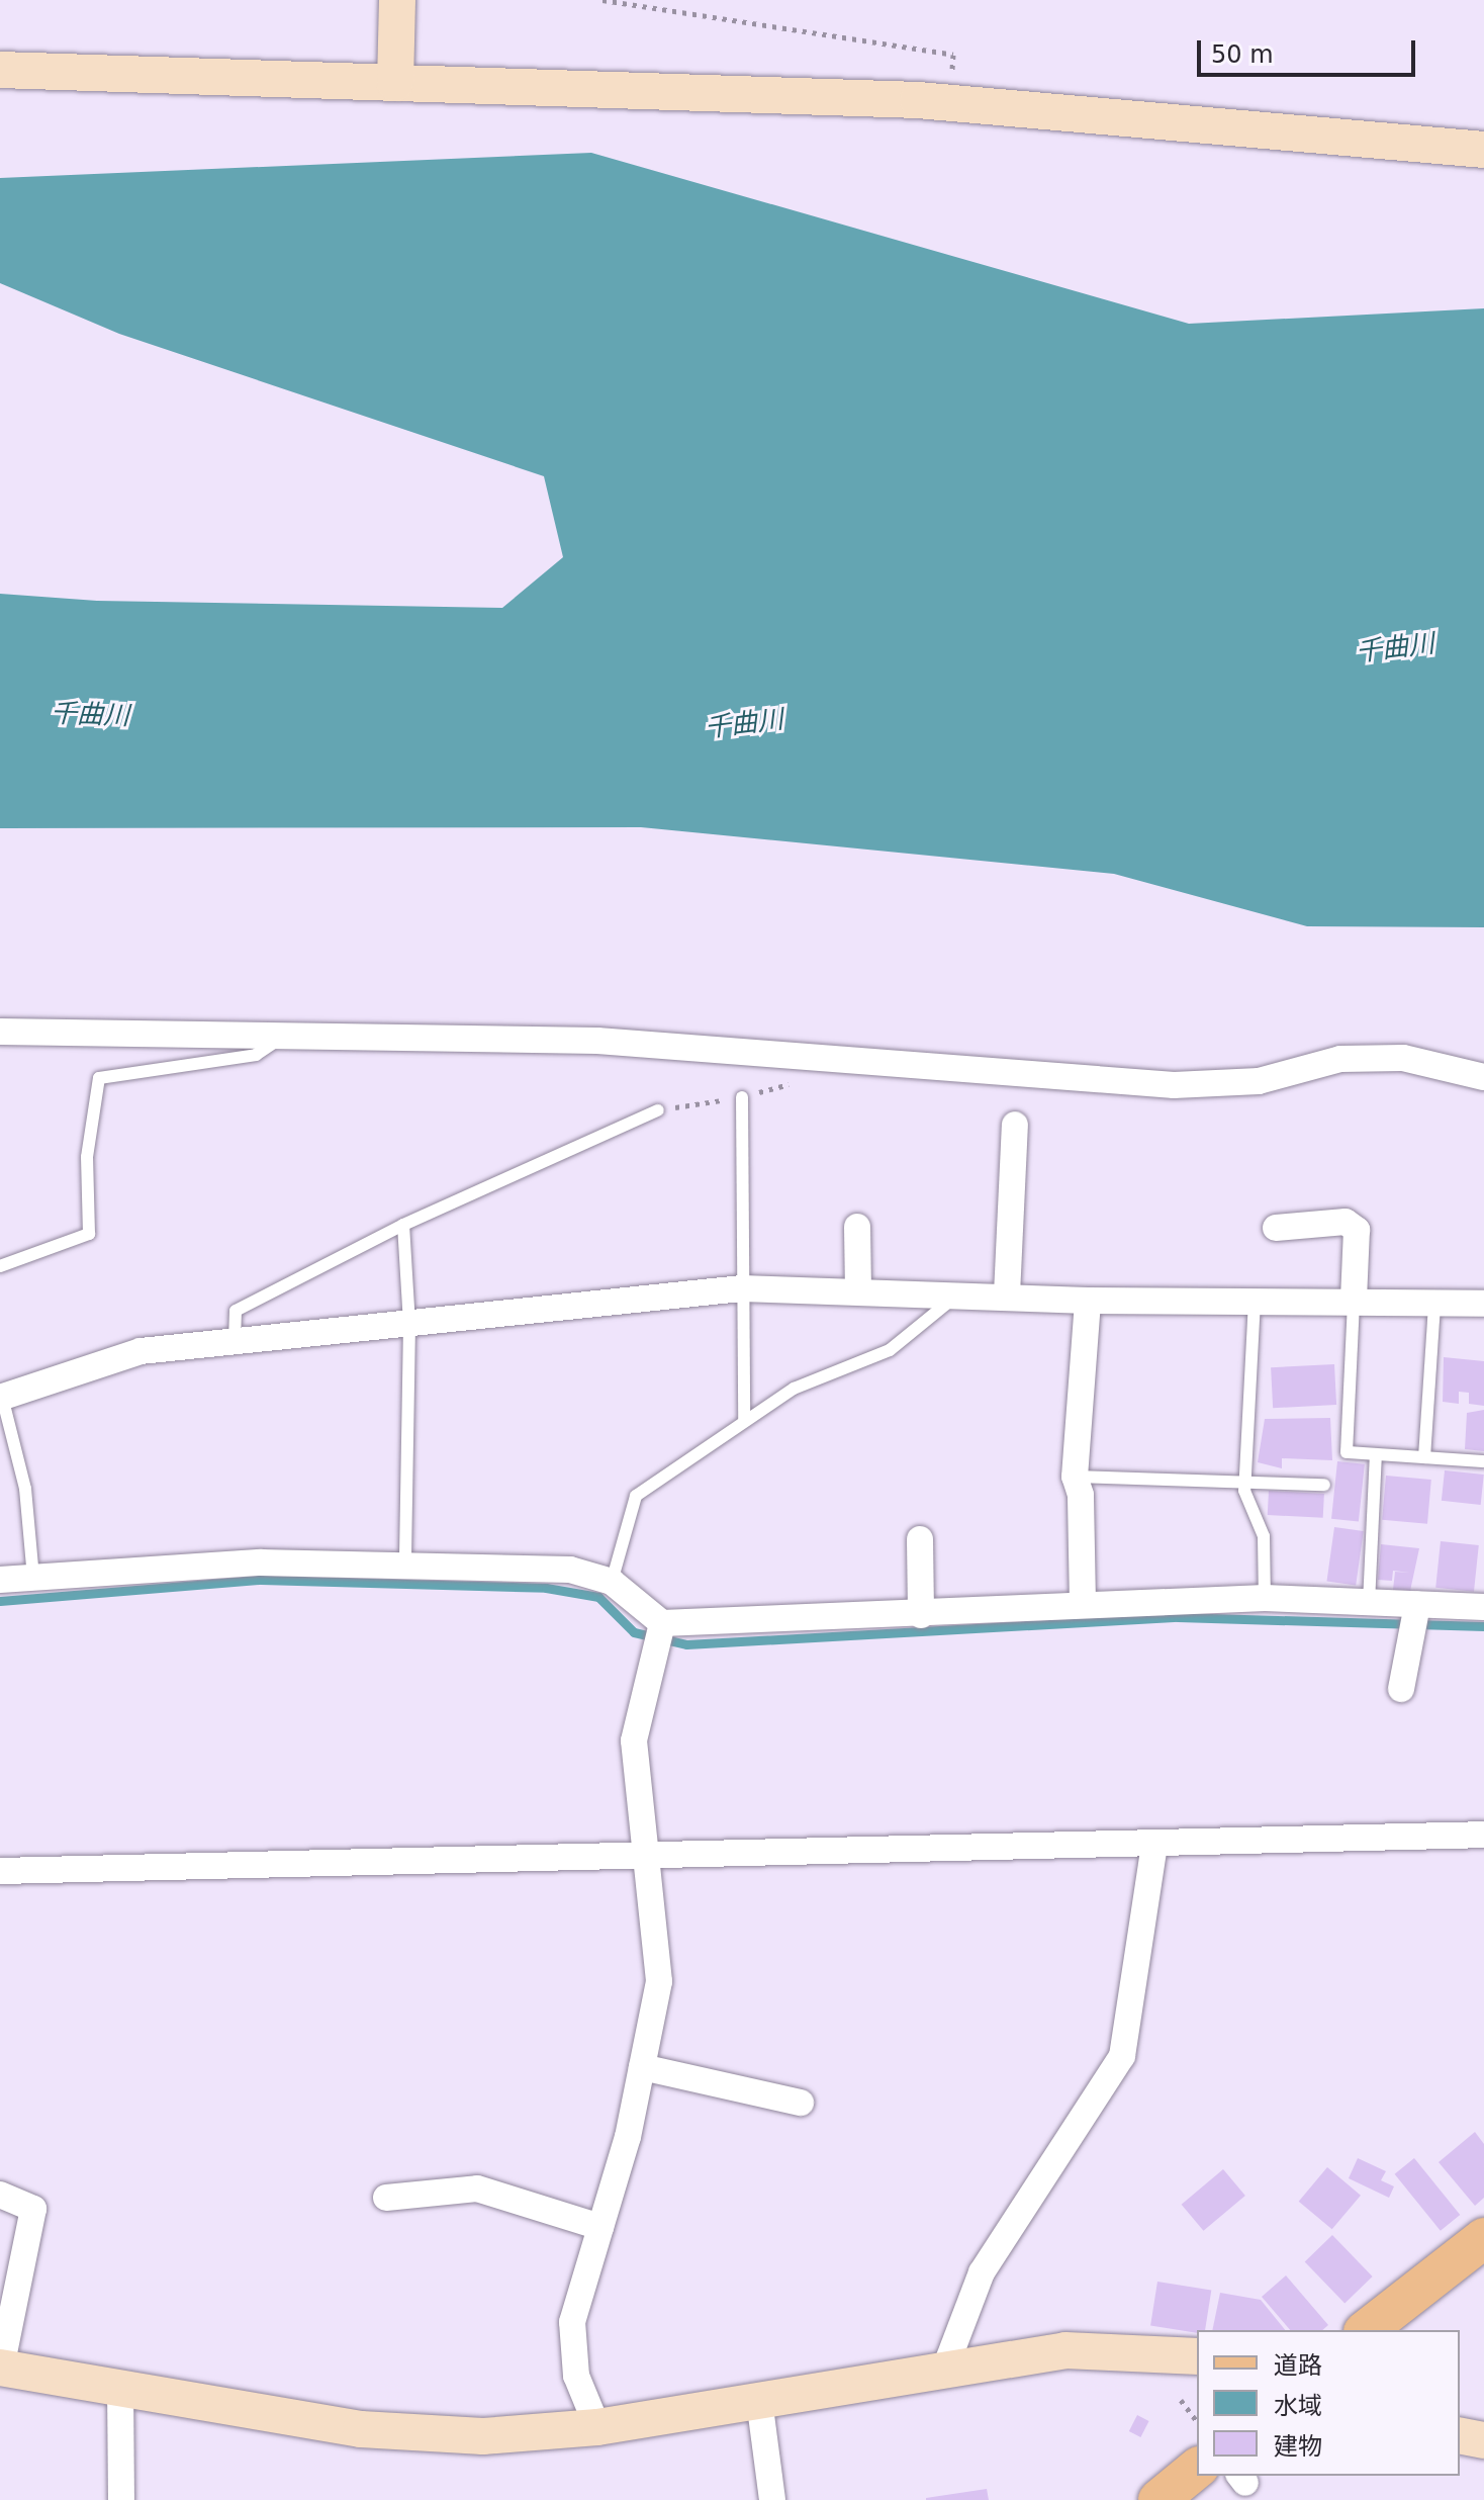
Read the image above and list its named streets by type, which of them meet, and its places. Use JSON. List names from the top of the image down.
{
  "water": ["千曲川"],
  "legend": ["道路", "水域", "建物"],
  "scale_bar": "50 m"
}
